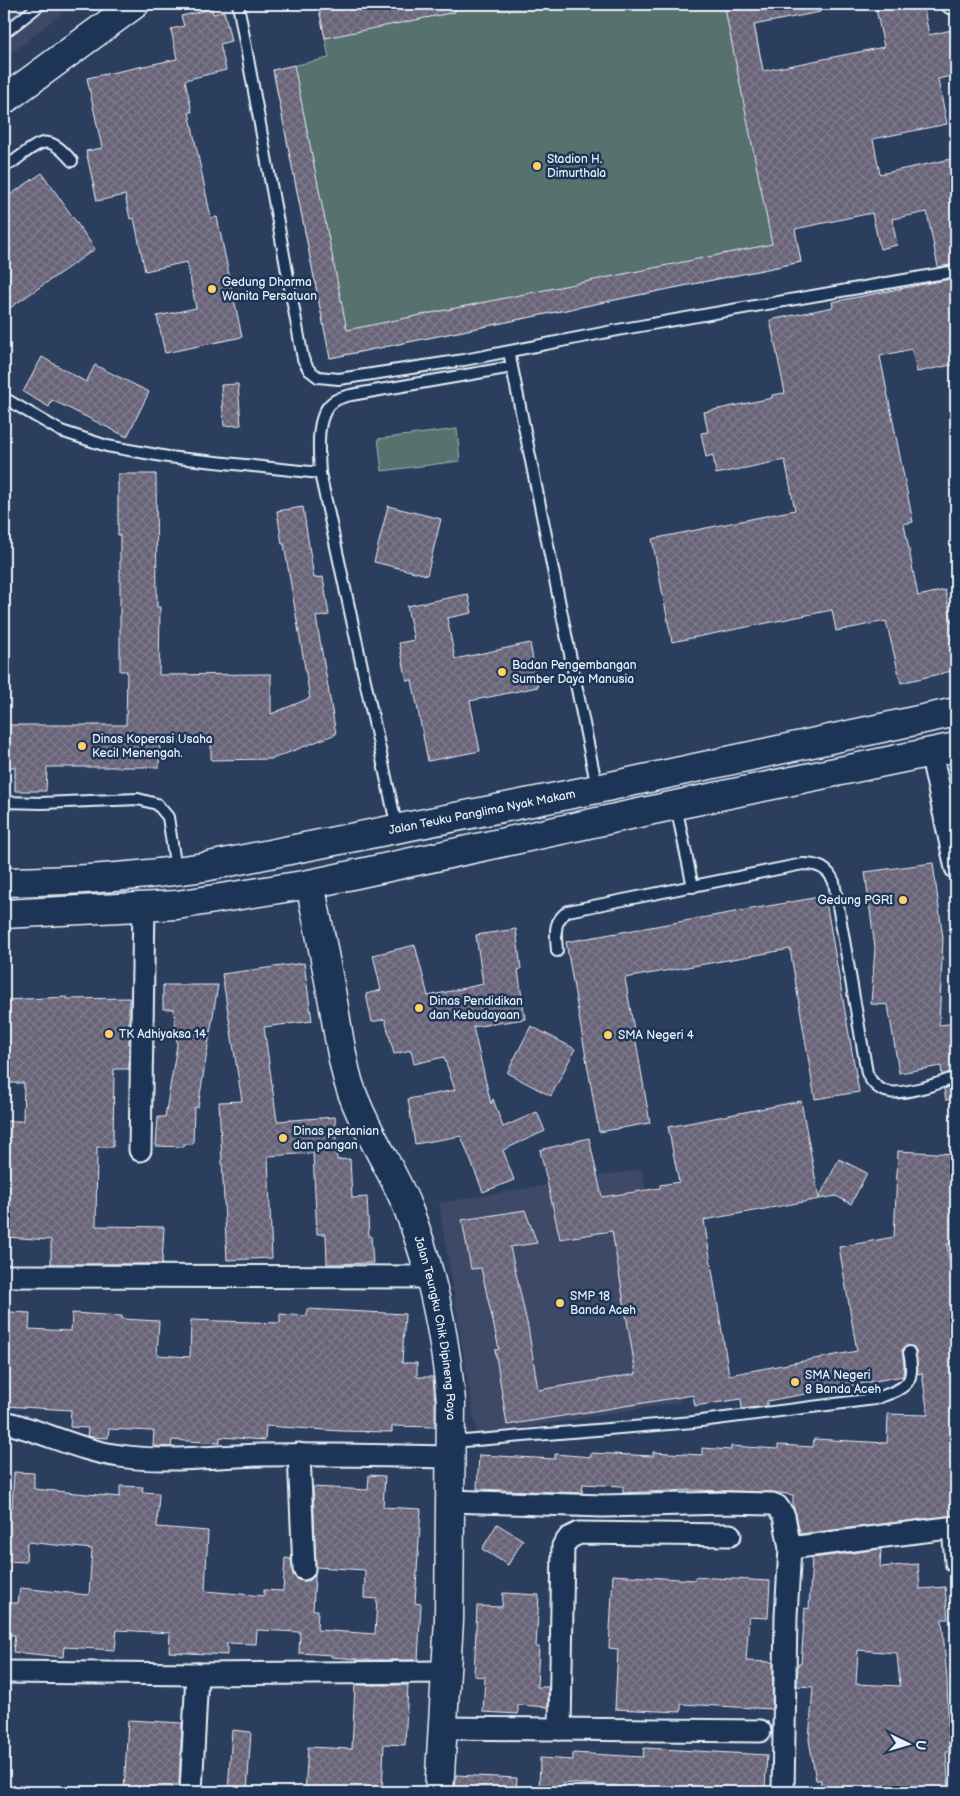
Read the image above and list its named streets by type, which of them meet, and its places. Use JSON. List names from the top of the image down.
{
  "streets": {
    "main road": ["Jalan Teuku Panglima Nyak Makam", "Jalan Teungku Chik Dipineng Raya"]
  },
  "places": [
    "Stadion H. Dimurthala",
    "Gedung Dharma Wanita Persatuan",
    "Badan Pengembangan Sumber Daya Manusia",
    "Dinas Koperasi Usaha Kecil Menengah.",
    "Gedung PGRI",
    "Dinas Pendidikan dan Kebudayaan",
    "TK Adhiyaksa 14",
    "SMA Negeri 4",
    "Dinas pertanian dan pangan",
    "SMP 18 Banda Aceh",
    "SMA Negeri 8 Banda Aceh"
  ],
  "north": "right"
}
